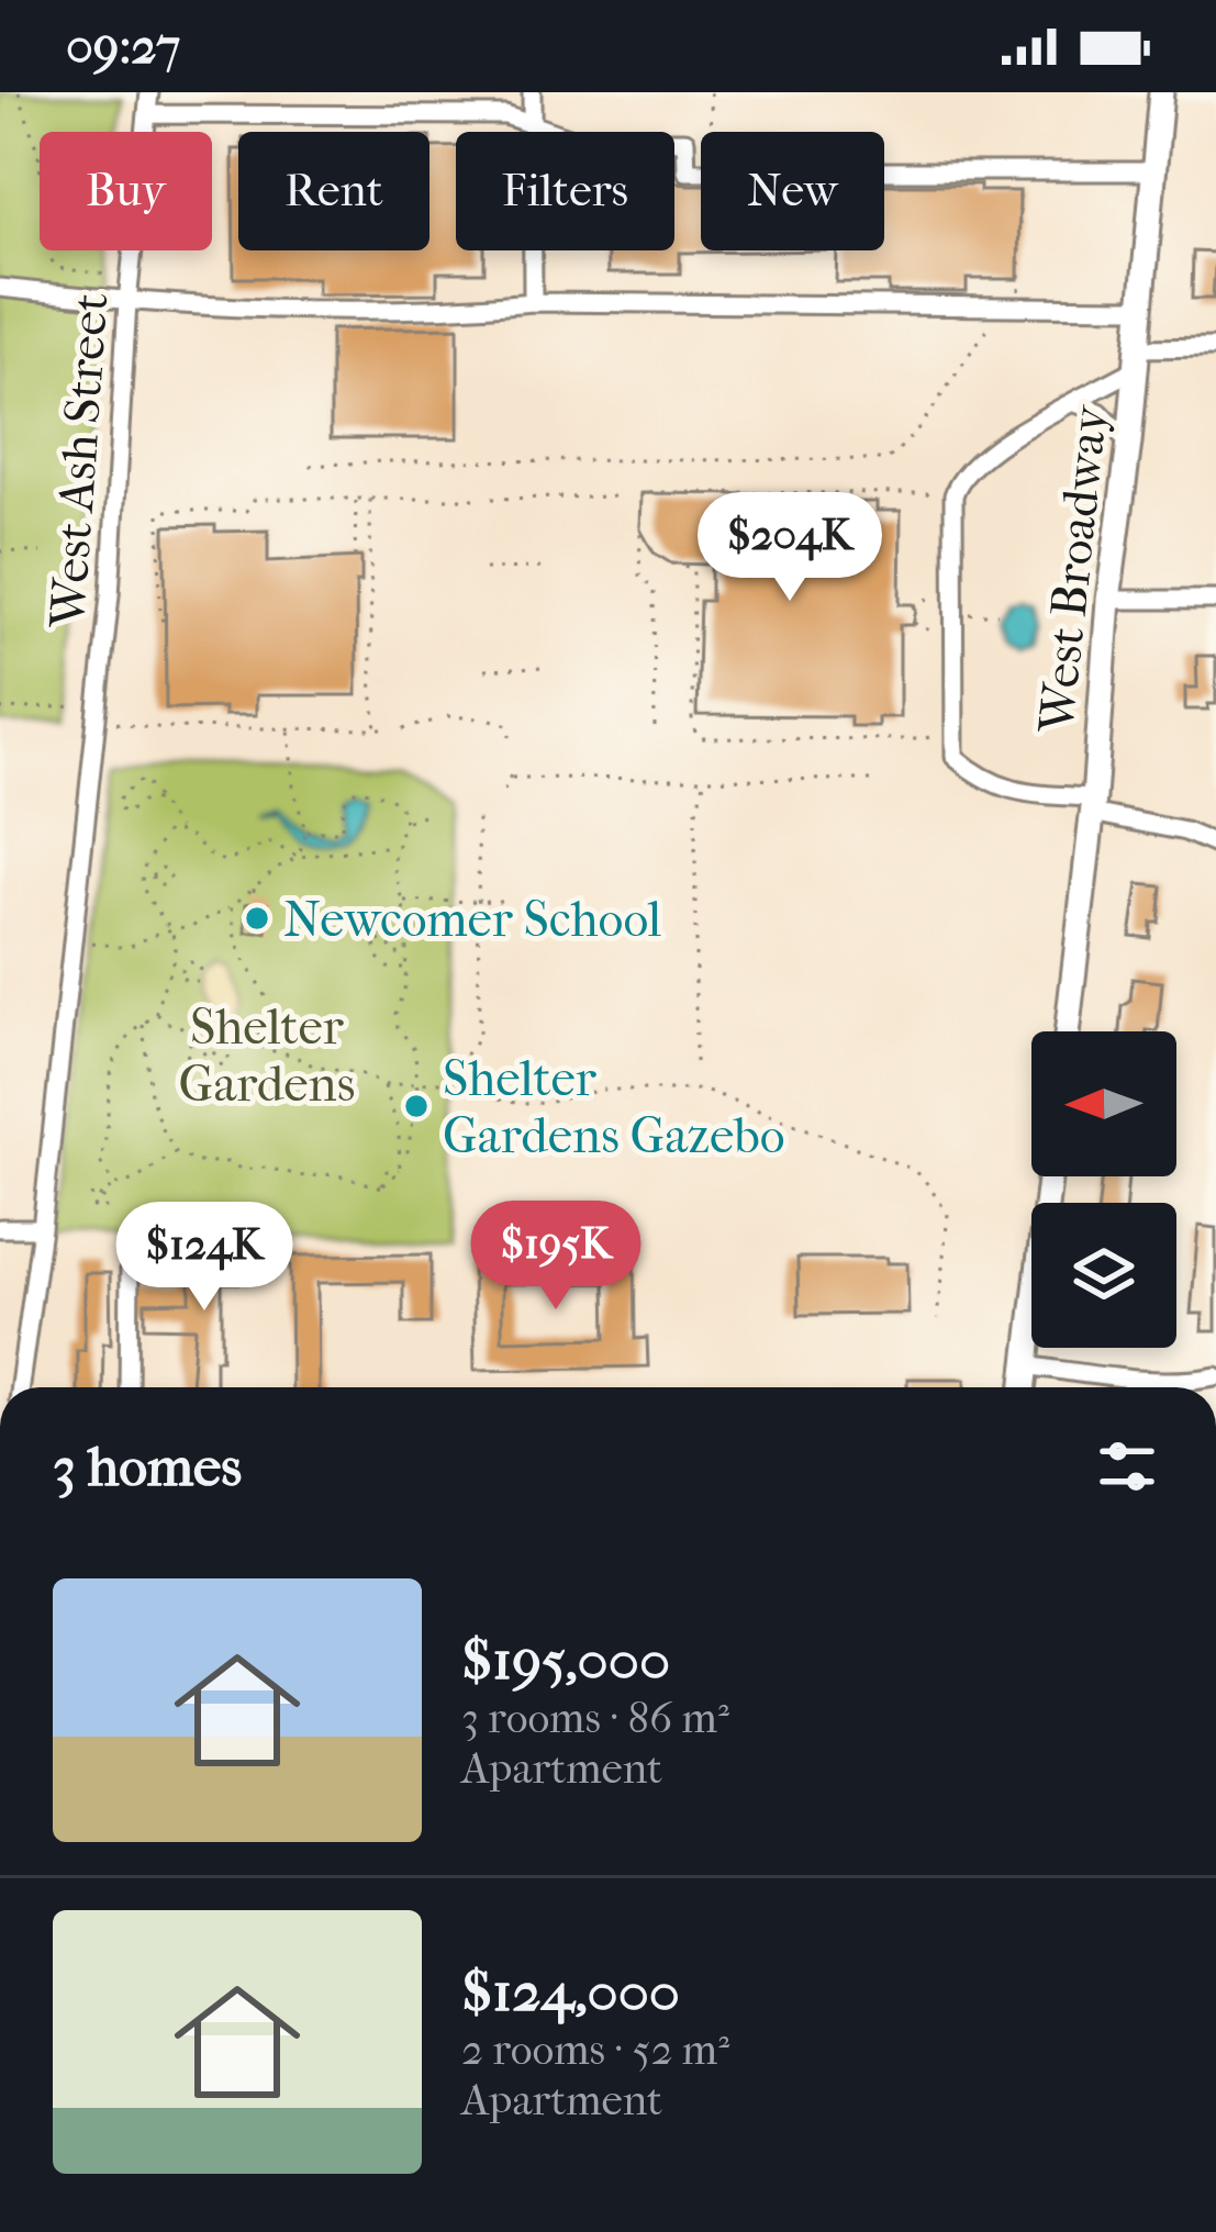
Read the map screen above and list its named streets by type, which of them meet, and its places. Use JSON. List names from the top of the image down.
{
  "streets": {
    "main road": ["West Broadway"],
    "street": ["West Ash Street"]
  },
  "parks": ["Shelter Gardens"],
  "places": ["Newcomer School", "Shelter Gardens Gazebo"],
  "north": "left",
  "page": {
    "status": "09:27",
    "chip": [
      "Buy",
      "Rent",
      "Filters",
      "New"
    ],
    "price": ["$204K", "$195K", "$124K"],
    "heading": "3 homes",
    "list": [
      {
        "name": "$195,000",
        "note": "3 rooms · 86 m² · Apartment"
      },
      {
        "name": "$124,000",
        "note": "2 rooms · 52 m² · Apartment"
      }
    ]
  }
}
